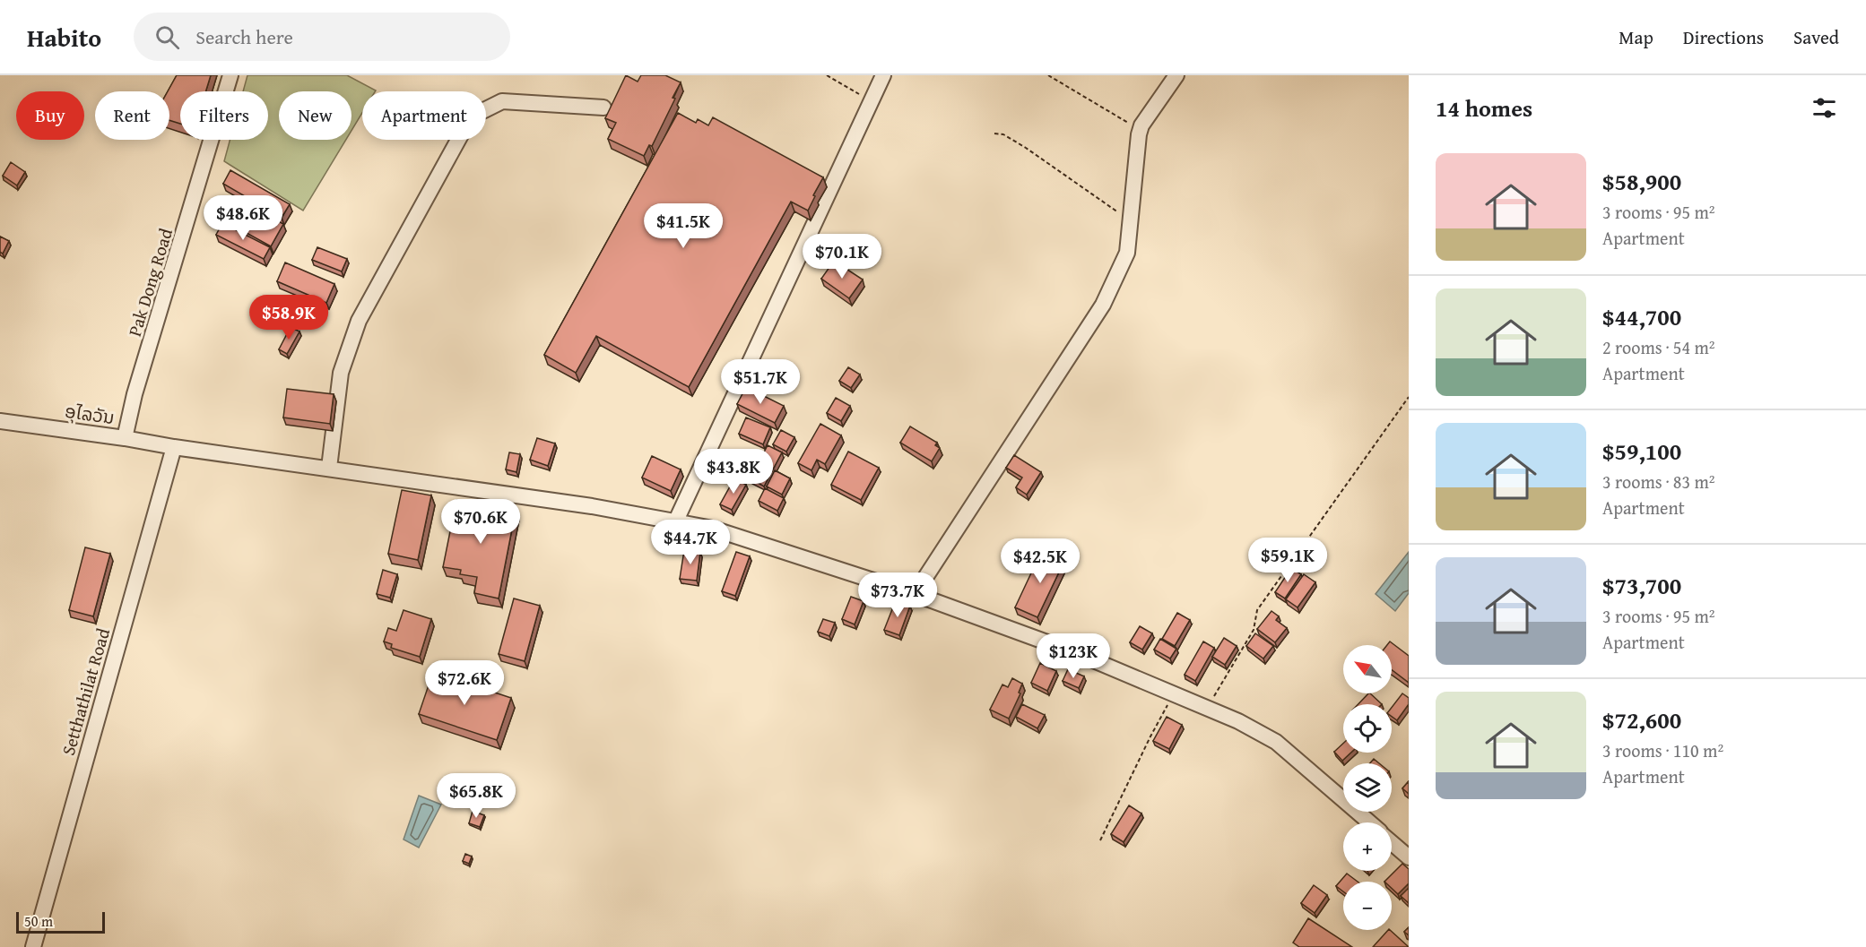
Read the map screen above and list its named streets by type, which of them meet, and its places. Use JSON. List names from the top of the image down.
{
  "streets": {
    "street": ["Pak Dong Road", "ອຸໄລວັນ", "Setthathilat Road"]
  },
  "crossings": [
    ["Pak Dong Road", "ອຸໄລວັນ"],
    ["ອຸໄລວັນ", "Setthathilat Road"]
  ],
  "scale_bar": "50 m",
  "north": "top left",
  "page": {
    "header": "Habito",
    "search": "Search here",
    "nav": ["Map", "Directions", "Saved"],
    "heading": "14 homes",
    "chip": [
      "Buy",
      "Rent",
      "Filters",
      "New",
      "Apartment"
    ],
    "list": [
      {
        "name": "$58,900",
        "note": "3 rooms · 95 m² · Apartment"
      },
      {
        "name": "$44,700",
        "note": "2 rooms · 54 m² · Apartment"
      },
      {
        "name": "$59,100",
        "note": "3 rooms · 83 m² · Apartment"
      },
      {
        "name": "$73,700",
        "note": "3 rooms · 95 m² · Apartment"
      },
      {
        "name": "$72,600",
        "note": "3 rooms · 110 m² · Apartment"
      }
    ],
    "price": [
      "$48.6K",
      "$41.5K",
      "$70.1K",
      "$58.9K",
      "$51.7K",
      "$43.8K",
      "$70.6K",
      "$44.7K",
      "$59.1K",
      "$42.5K",
      "$73.7K",
      "$123K",
      "$72.6K",
      "$65.8K"
    ],
    "map_buttons": ["+", "−"],
    "scale": "50 m"
  }
}
